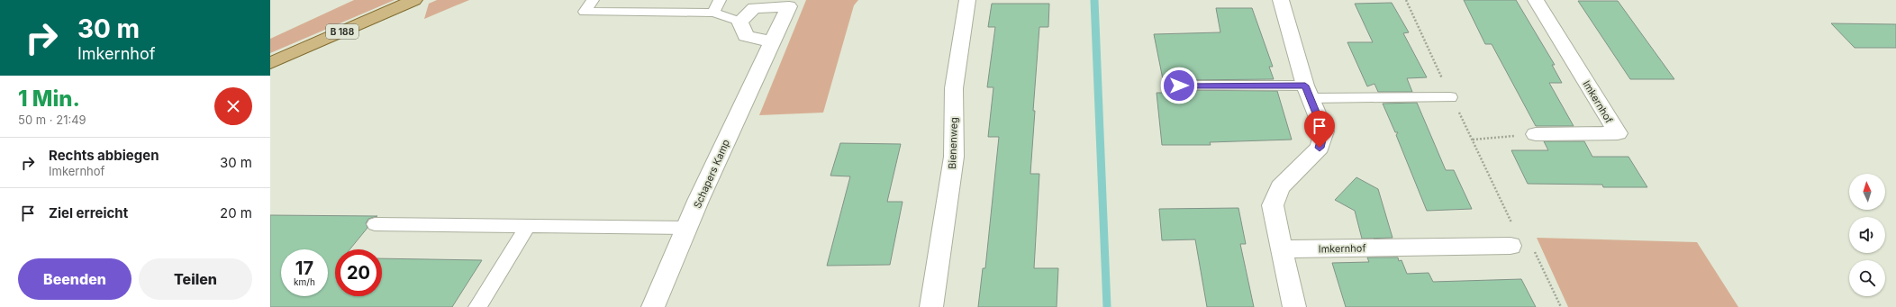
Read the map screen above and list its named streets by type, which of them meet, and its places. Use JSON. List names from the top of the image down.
{
  "streets": {
    "main road": ["B 188"],
    "street": ["Imkernhof", "Bienenweg", "Schapers Kamp"]
  },
  "north": "top",
  "page": {
    "turn": ["30 m", "Imkernhof"],
    "heading": ["1 Min.", "50 m · 21:49"],
    "list": [
      {
        "name": "Rechts abbiegen",
        "note": "Imkernhof",
        "value": "30 m"
      },
      {
        "name": "Ziel erreicht",
        "value": "20 m"
      }
    ],
    "speed": "17 km/h",
    "limit": "20",
    "buttons": ["Beenden", "Teilen"]
  }
}
